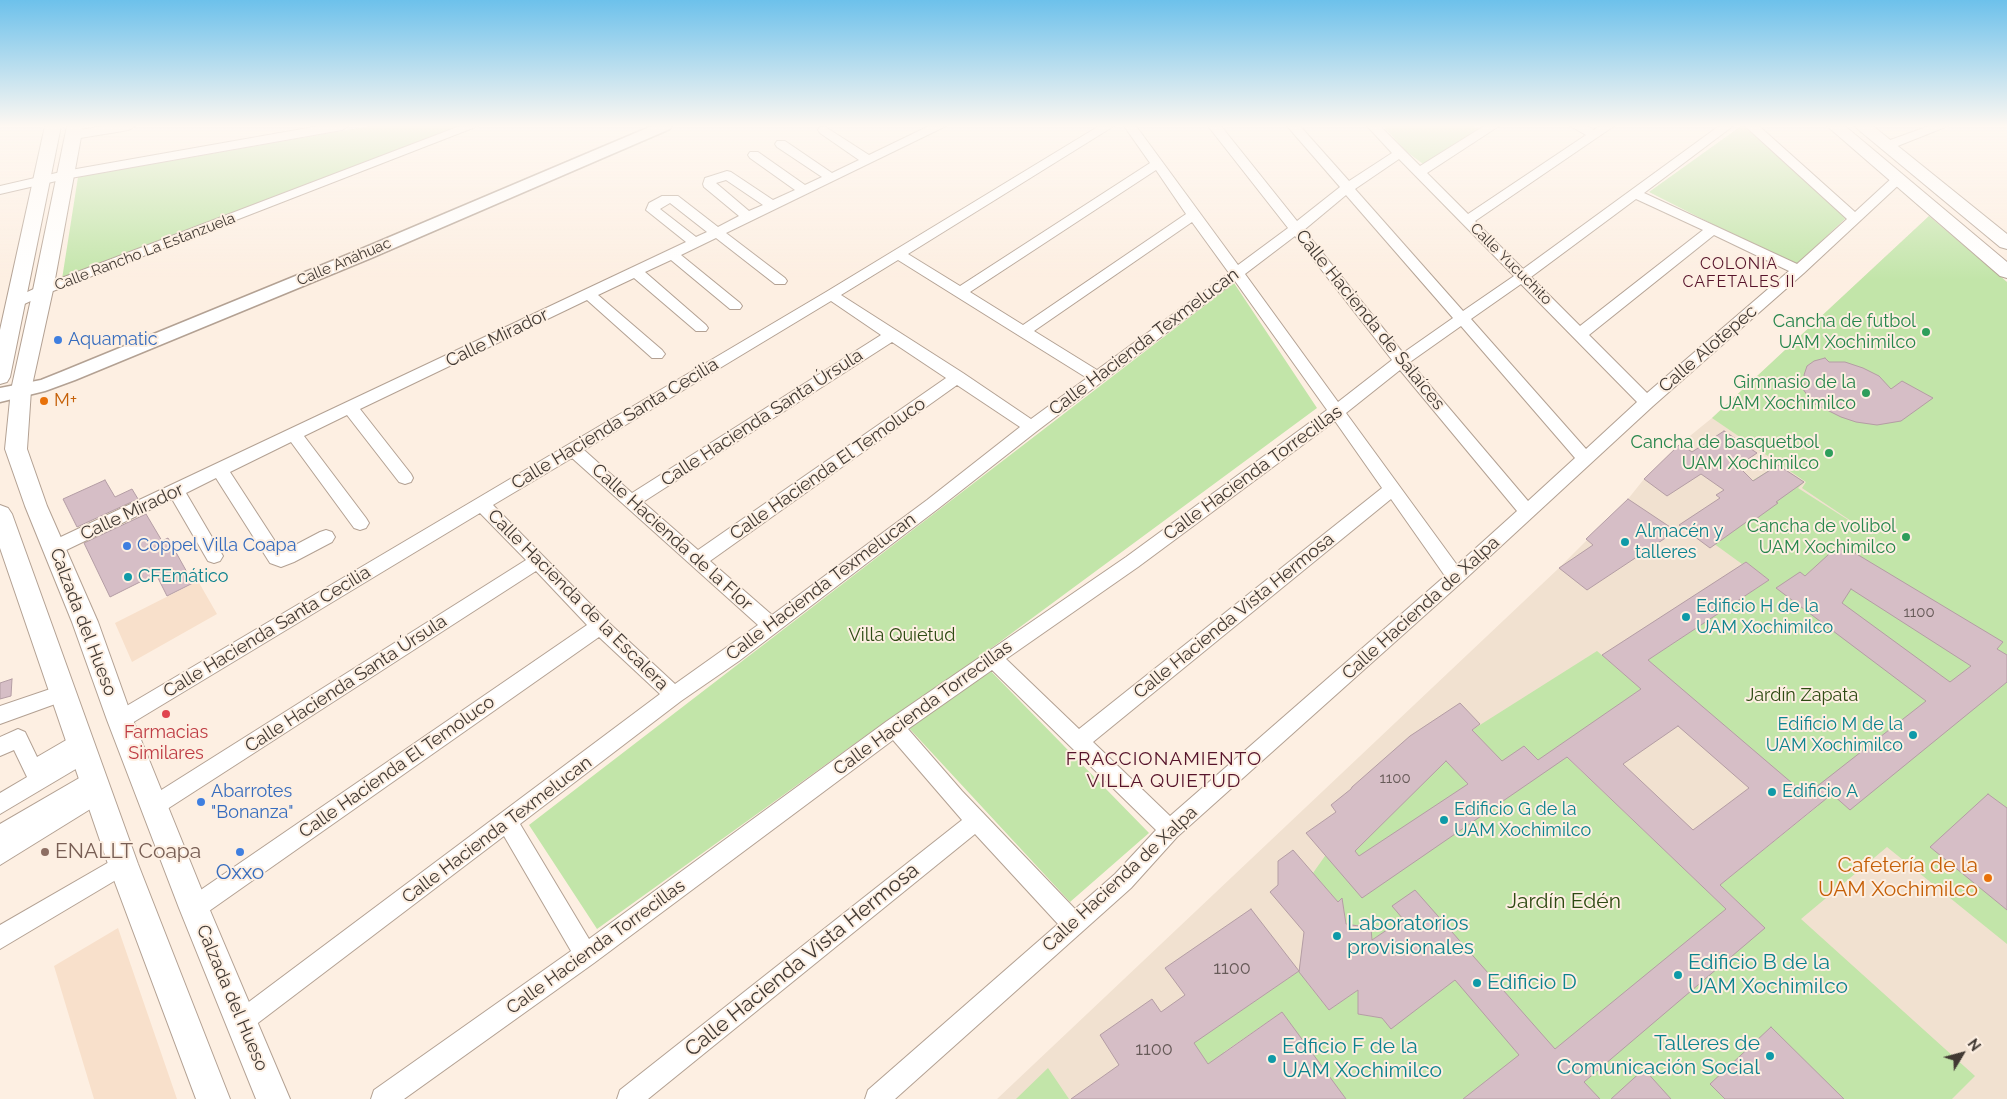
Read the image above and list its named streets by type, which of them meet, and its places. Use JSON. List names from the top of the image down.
{
  "streets": {
    "main road": ["Calzada del Hueso"],
    "street": [
      "Calle Rancho La Estanzuela",
      "Calle Anáhuac",
      "Calle Yucuchito",
      "Calle Hacienda de Salaíces",
      "Calle Mirador",
      "Calle Hacienda Texmelucan",
      "Calle Alotepec",
      "Calle Hacienda Santa Úrsula",
      "Calle Hacienda Santa Cecilia",
      "Calle Hacienda El Temoluco",
      "Calle Hacienda Torrecillas",
      "Calle Hacienda de la Flor",
      "Calle Hacienda de la Escalera",
      "Calle Hacienda de Xalpa",
      "Calle Hacienda Vista Hermosa"
    ]
  },
  "crossings": [
    ["Calle Rancho La Estanzuela", "Calzada del Hueso"],
    ["Calle Anáhuac", "Calzada del Hueso"],
    ["Calle Yucuchito", "Calle Alotepec"],
    ["Calle Yucuchito", "Calle Hacienda Torrecillas"],
    ["Calle Hacienda de Salaíces", "Calle Hacienda Texmelucan"],
    ["Calle Hacienda de Salaíces", "Calle Hacienda Torrecillas"],
    ["Calle Hacienda de Salaíces", "Calle Hacienda de Xalpa"],
    ["Calle Mirador", "Calzada del Hueso"],
    ["Calle Hacienda Texmelucan", "Calle Hacienda de la Flor"],
    ["Calle Hacienda Texmelucan", "Calle Hacienda de la Escalera"],
    ["Calle Hacienda Texmelucan", "Calzada del Hueso"],
    ["Calle Alotepec", "Calle Hacienda de Xalpa"],
    ["Calle Hacienda Santa Úrsula", "Calle Hacienda de la Flor"],
    ["Calle Hacienda Santa Úrsula", "Calle Hacienda de la Escalera"],
    ["Calle Hacienda Santa Úrsula", "Calzada del Hueso"],
    ["Calle Hacienda Santa Cecilia", "Calle Hacienda de la Flor"],
    ["Calle Hacienda Santa Cecilia", "Calle Hacienda de la Escalera"],
    ["Calle Hacienda Santa Cecilia", "Calzada del Hueso"],
    ["Calle Hacienda El Temoluco", "Calle Hacienda de la Flor"],
    ["Calle Hacienda El Temoluco", "Calle Hacienda de la Escalera"],
    ["Calle Hacienda El Temoluco", "Calzada del Hueso"]
  ],
  "districts": ["COLONIA CAFETALES II", "FRACCIONAMIENTO VILLA QUIETUD"],
  "parks": ["Villa Quietud", "Jardín Zapata", "Jardín Edén"],
  "places": [
    "Cancha de futbol UAM Xochimilco",
    "Aquamatic",
    "Gimnasio de la UAM Xochimilco",
    "M+",
    "Cancha de basquetbol UAM Xochimilco",
    "Cancha de volibol UAM Xochimilco",
    "Almacén y talleres",
    "Coppel Villa Coapa",
    "CFEmático",
    "Edificio H de la UAM Xochimilco",
    "Farmacias Similares",
    "Edificio M de la UAM Xochimilco",
    "Edificio A",
    "Abarrotes \"Bonanza\"",
    "Edificio G de la UAM Xochimilco",
    "ENALLT Coapa",
    "Oxxo",
    "Cafetería de la UAM Xochimilco",
    "Laboratorios provisionales",
    "Edificio B de la UAM Xochimilco",
    "Edificio D",
    "Talleres de Comunicación Social",
    "Edficio F de la UAM Xochimilco"
  ],
  "house_numbers": [
    "1100",
    "1100",
    "1100",
    "1100"
  ],
  "north": "top right"
}
